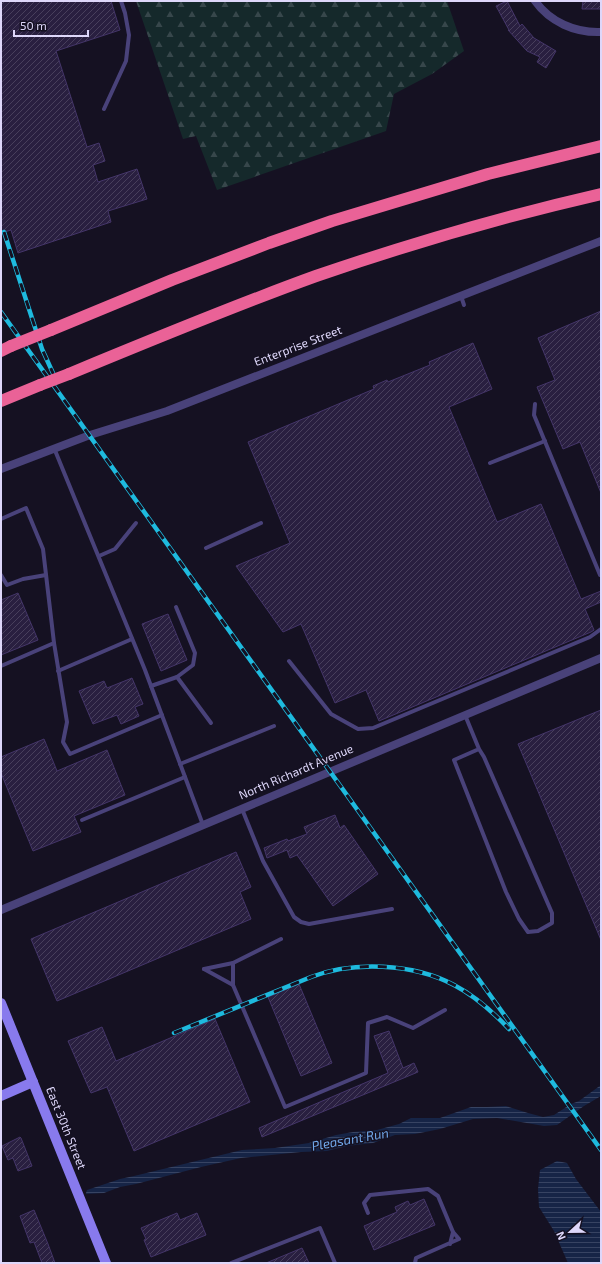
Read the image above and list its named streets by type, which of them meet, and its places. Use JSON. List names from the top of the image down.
{
  "streets": {
    "main road": ["East 30th Street"],
    "street": ["Enterprise Street", "North Richardt Avenue"]
  },
  "water": ["Pleasant Run"],
  "scale_bar": "50 m",
  "north": "left"
}
